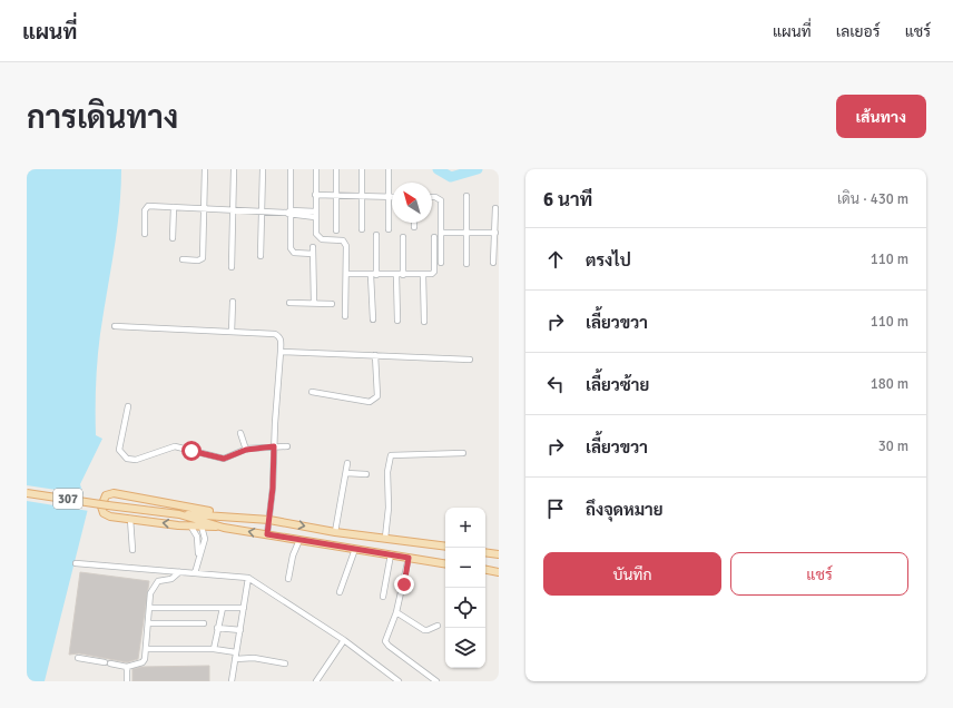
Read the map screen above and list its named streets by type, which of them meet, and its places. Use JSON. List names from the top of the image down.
{
  "streets": {
    "main road": ["307"]
  },
  "north": "top left",
  "page": {
    "header": "แผนที่",
    "nav": ["แผนที่", "เลเยอร์", "แชร์"],
    "title": "การเดินทาง",
    "buttons": [
      "เส้นทาง",
      ["บันทึก", "แชร์"]
    ],
    "heading": ["6 นาที", "เดิน · 430 m"],
    "list": [
      ["ตรงไป", "110 m"],
      ["เลี้ยวขวา", "110 m"],
      ["เลี้ยวซ้าย", "180 m"],
      ["เลี้ยวขวา", "30 m"],
      "ถึงจุดหมาย"
    ],
    "map_buttons": ["+", "−"]
  }
}
